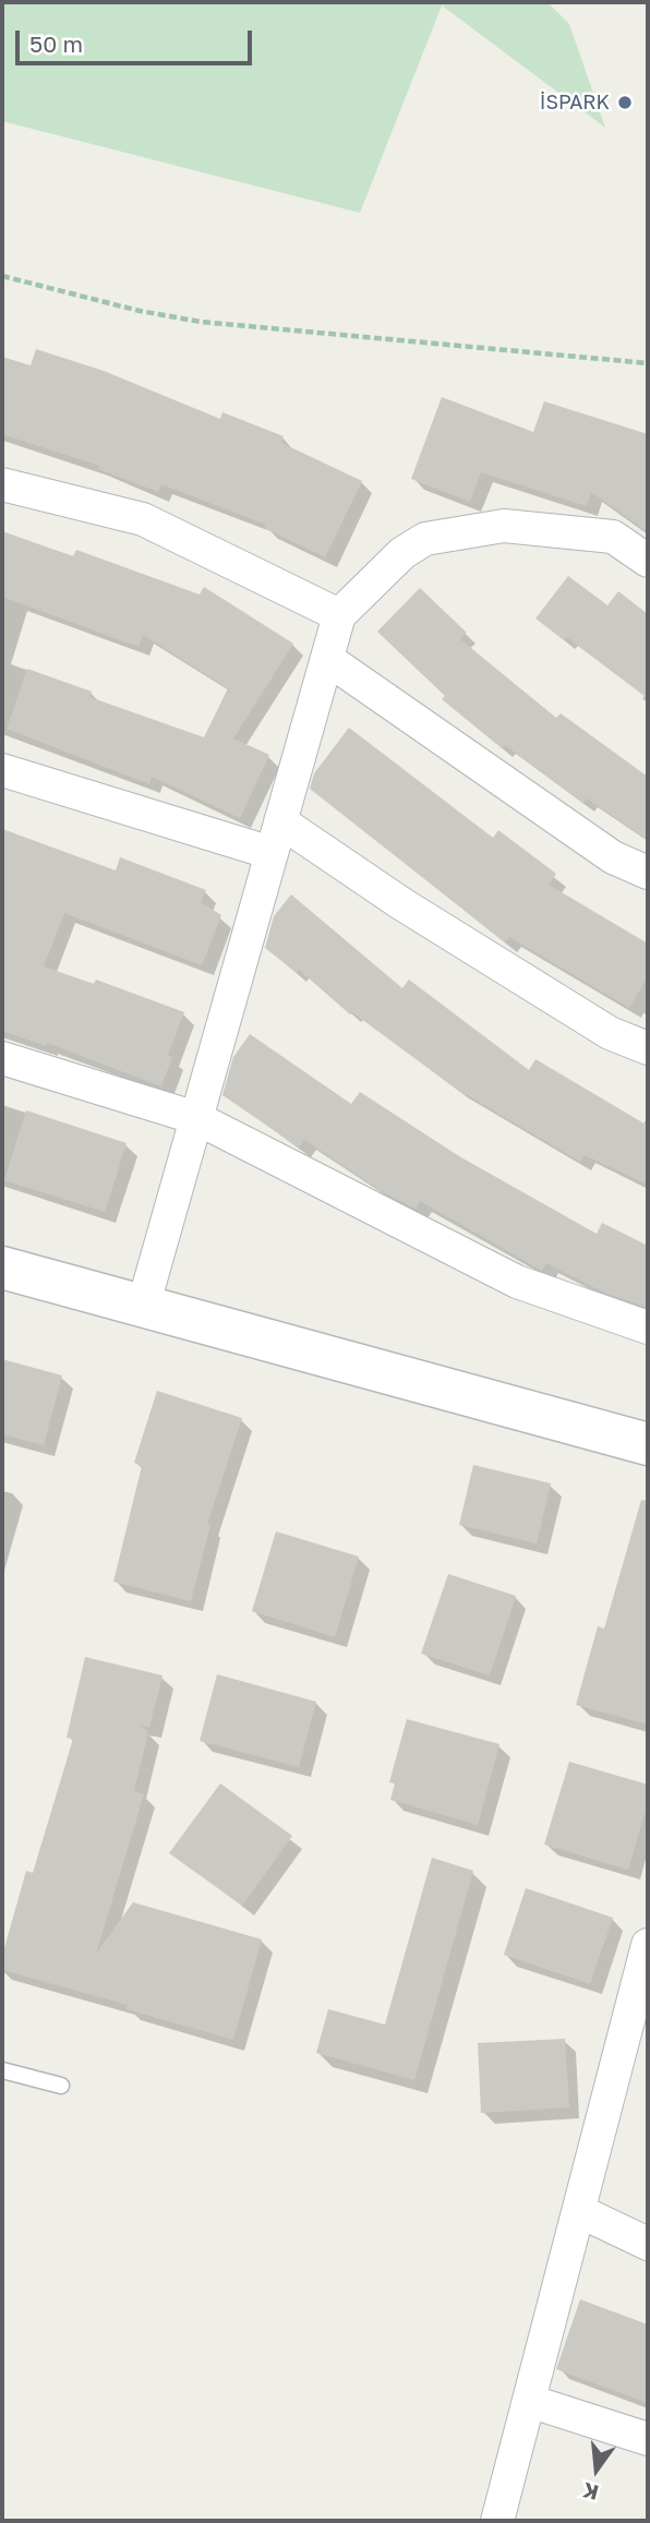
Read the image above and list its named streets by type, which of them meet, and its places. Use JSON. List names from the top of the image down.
{
  "places": ["İSPARK"],
  "scale_bar": "50 m",
  "north": "bottom"
}
